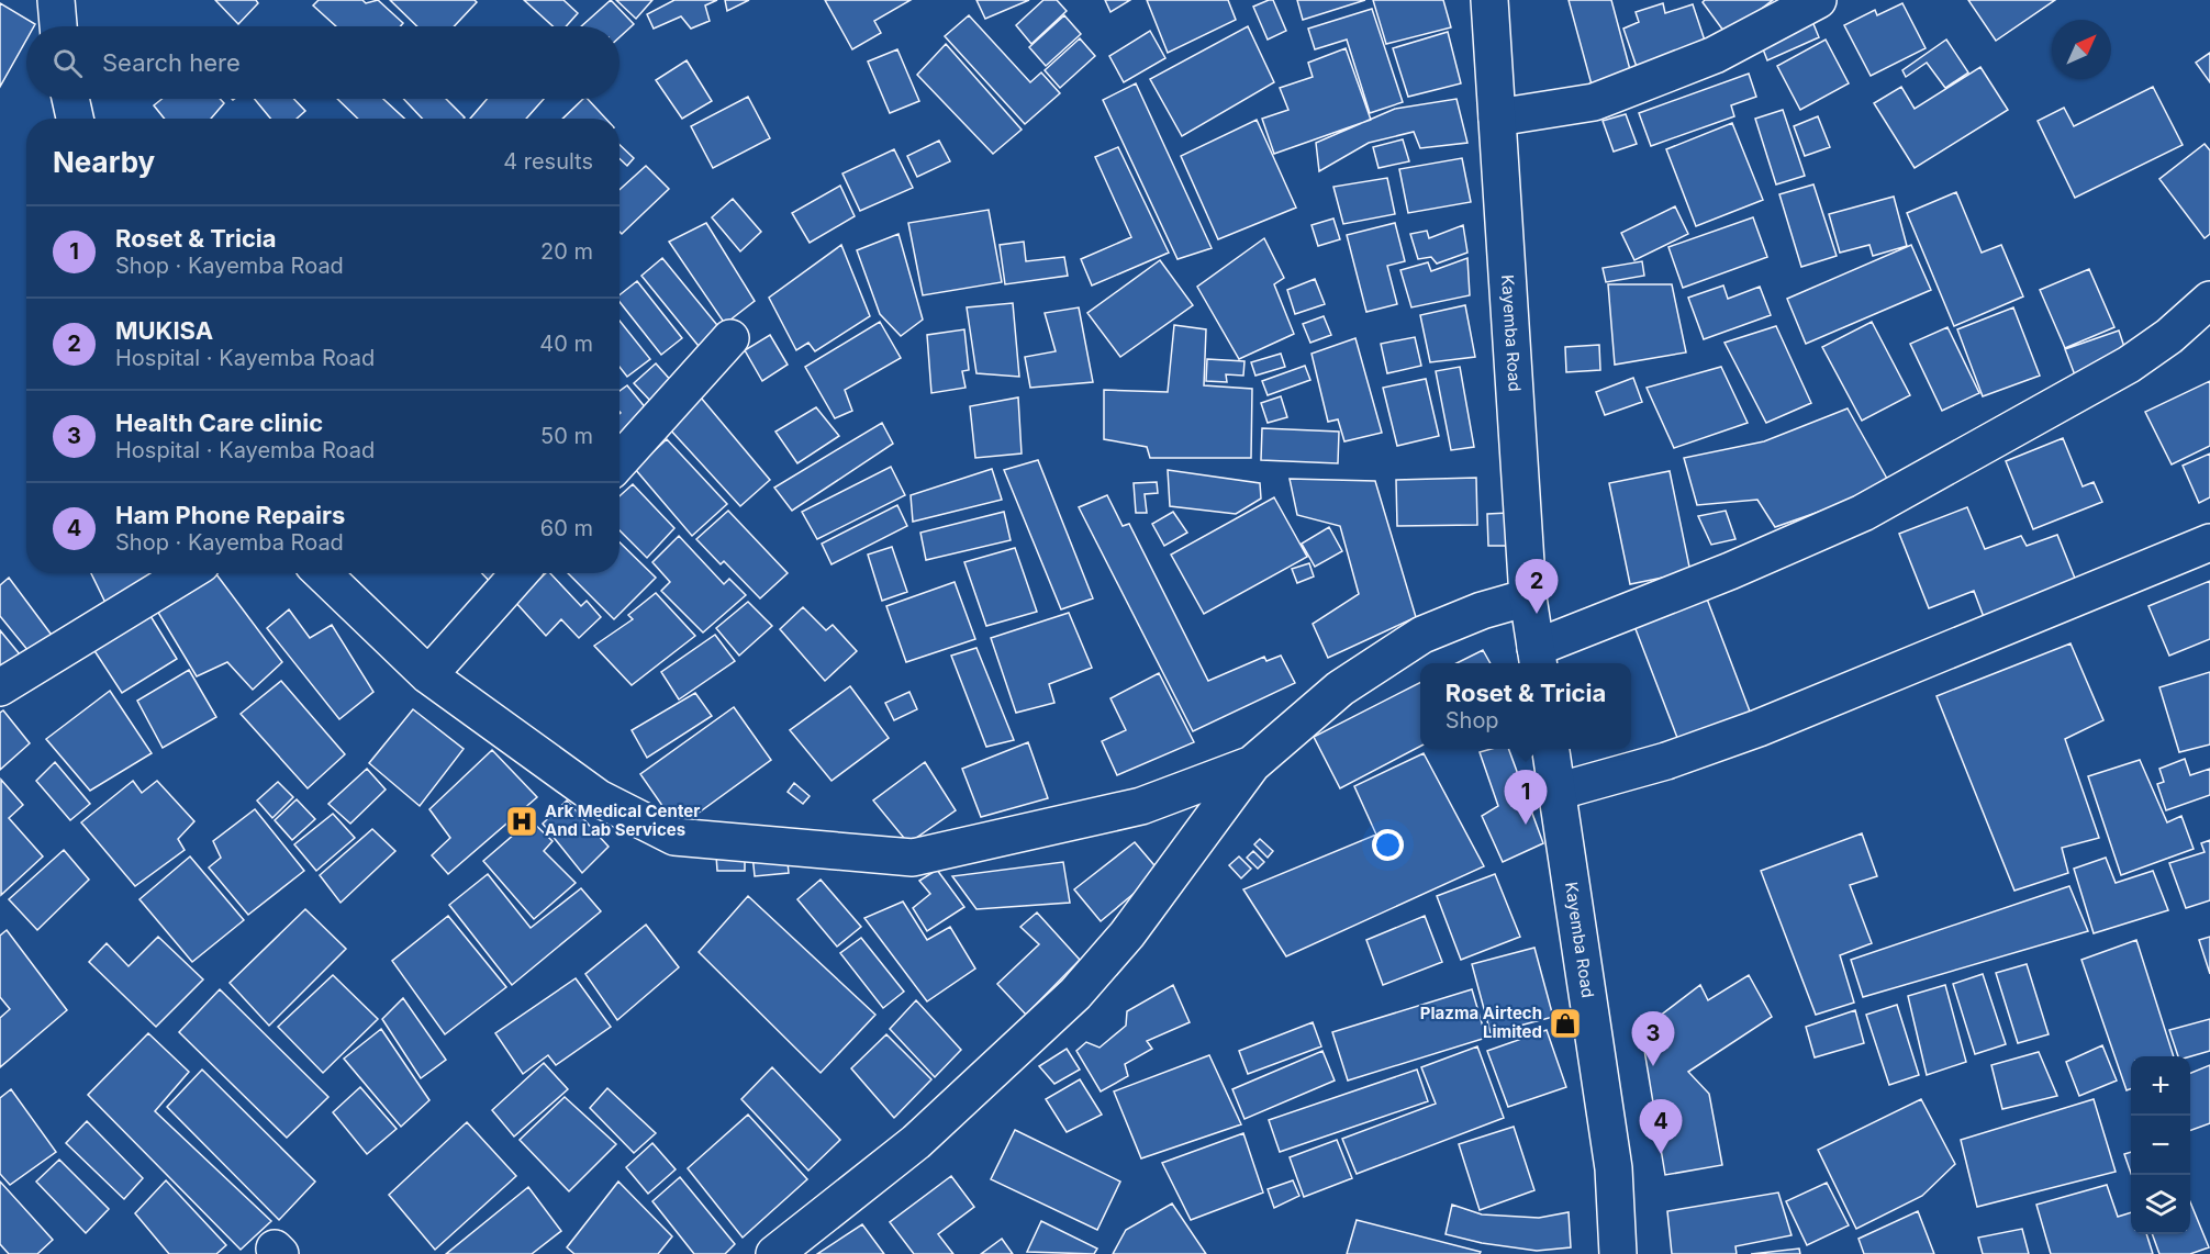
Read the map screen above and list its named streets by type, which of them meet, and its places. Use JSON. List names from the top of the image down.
{
  "streets": {
    "street": ["Kayemba Road"]
  },
  "places": {
    "hospital": ["Ark Medical Center And Lab Services"],
    "shop": ["Plazma Airtech Limited"]
  },
  "north": "top right",
  "page": {
    "search": "Search here",
    "heading": ["Nearby", "4 results"],
    "list": [
      {
        "mark": "1",
        "name": "Roset & Tricia",
        "note": "Shop · Kayemba Road",
        "value": "20 m"
      },
      {
        "mark": "2",
        "name": "MUKISA",
        "note": "Hospital · Kayemba Road",
        "value": "40 m"
      },
      {
        "mark": "3",
        "name": "Health Care clinic",
        "note": "Hospital · Kayemba Road",
        "value": "50 m"
      },
      {
        "mark": "4",
        "name": "Ham Phone Repairs",
        "note": "Shop · Kayemba Road",
        "value": "60 m"
      }
    ],
    "pins": [
      "2",
      "1",
      "3",
      "4"
    ],
    "popup": ["Roset & Tricia", "Shop"],
    "map_buttons": ["+", "−"]
  }
}
